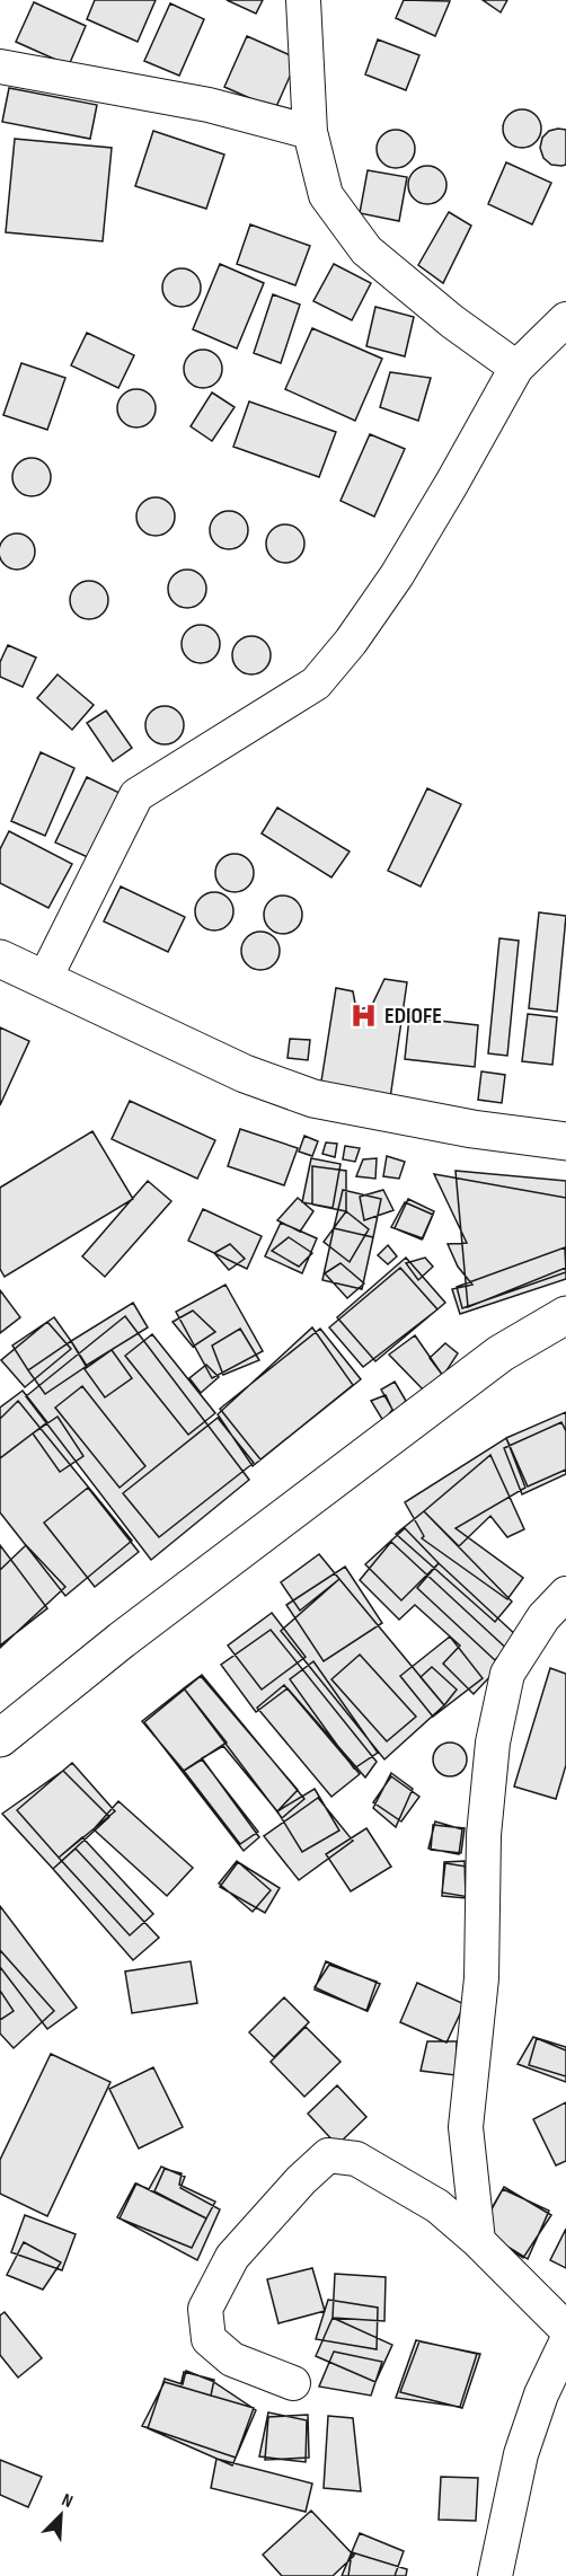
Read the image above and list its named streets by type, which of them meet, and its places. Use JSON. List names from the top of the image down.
{
  "places": {
    "hospital": ["EDIOFE"]
  },
  "north": "top right"
}
